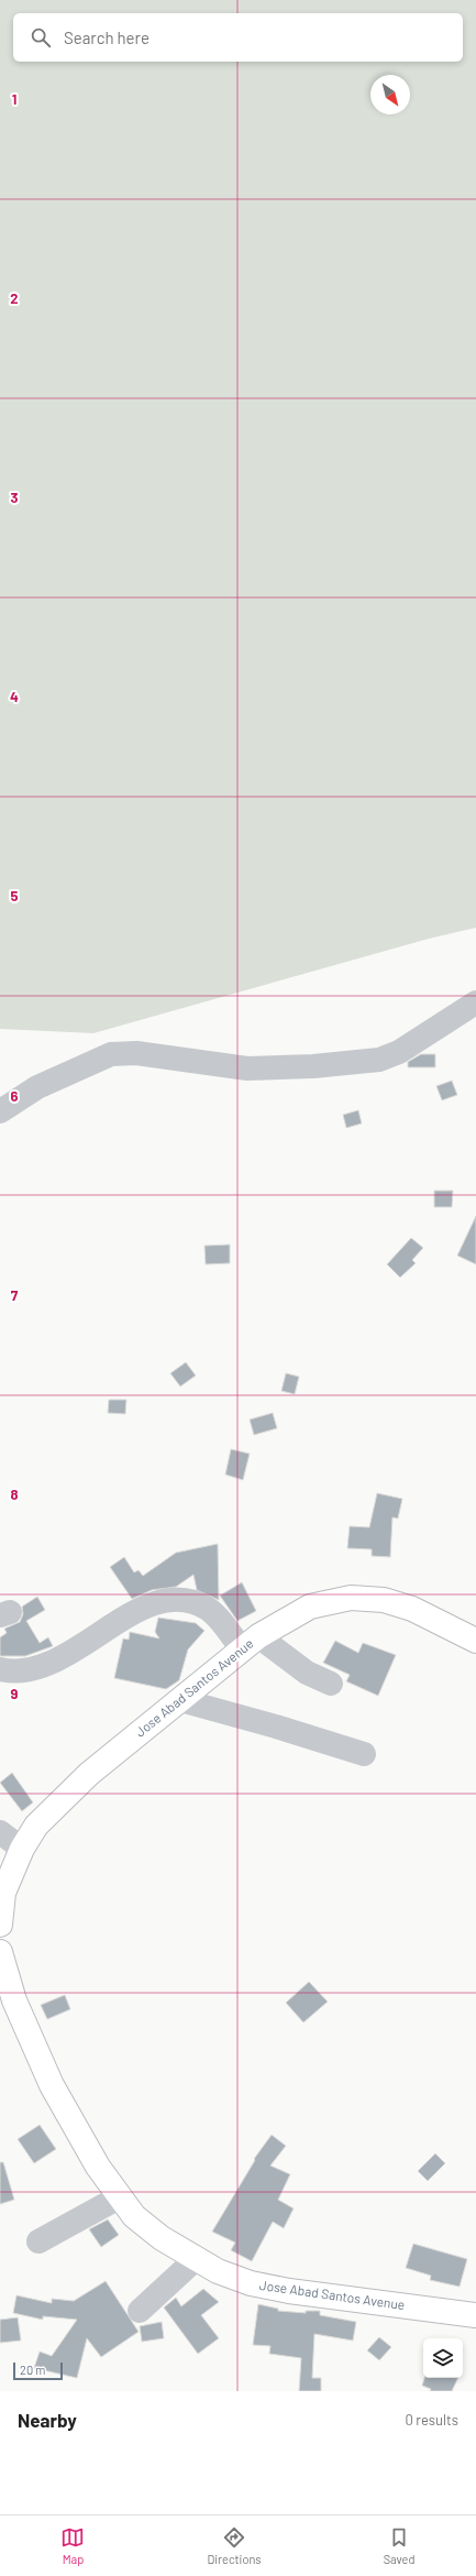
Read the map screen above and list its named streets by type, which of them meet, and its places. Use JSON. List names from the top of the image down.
{
  "streets": {
    "highway": ["Jose Abad Santos Avenue"]
  },
  "scale_bar": "20 m",
  "north": "bottom right",
  "page": {
    "search": "Search here",
    "scale": "20 m",
    "heading": ["Nearby", "0 results"],
    "nav": ["Map", "Directions", "Saved"]
  },
  "grid": {
    "rows": [
      "1",
      "2",
      "3",
      "4",
      "5",
      "6",
      "7",
      "8",
      "9"
    ]
  }
}
